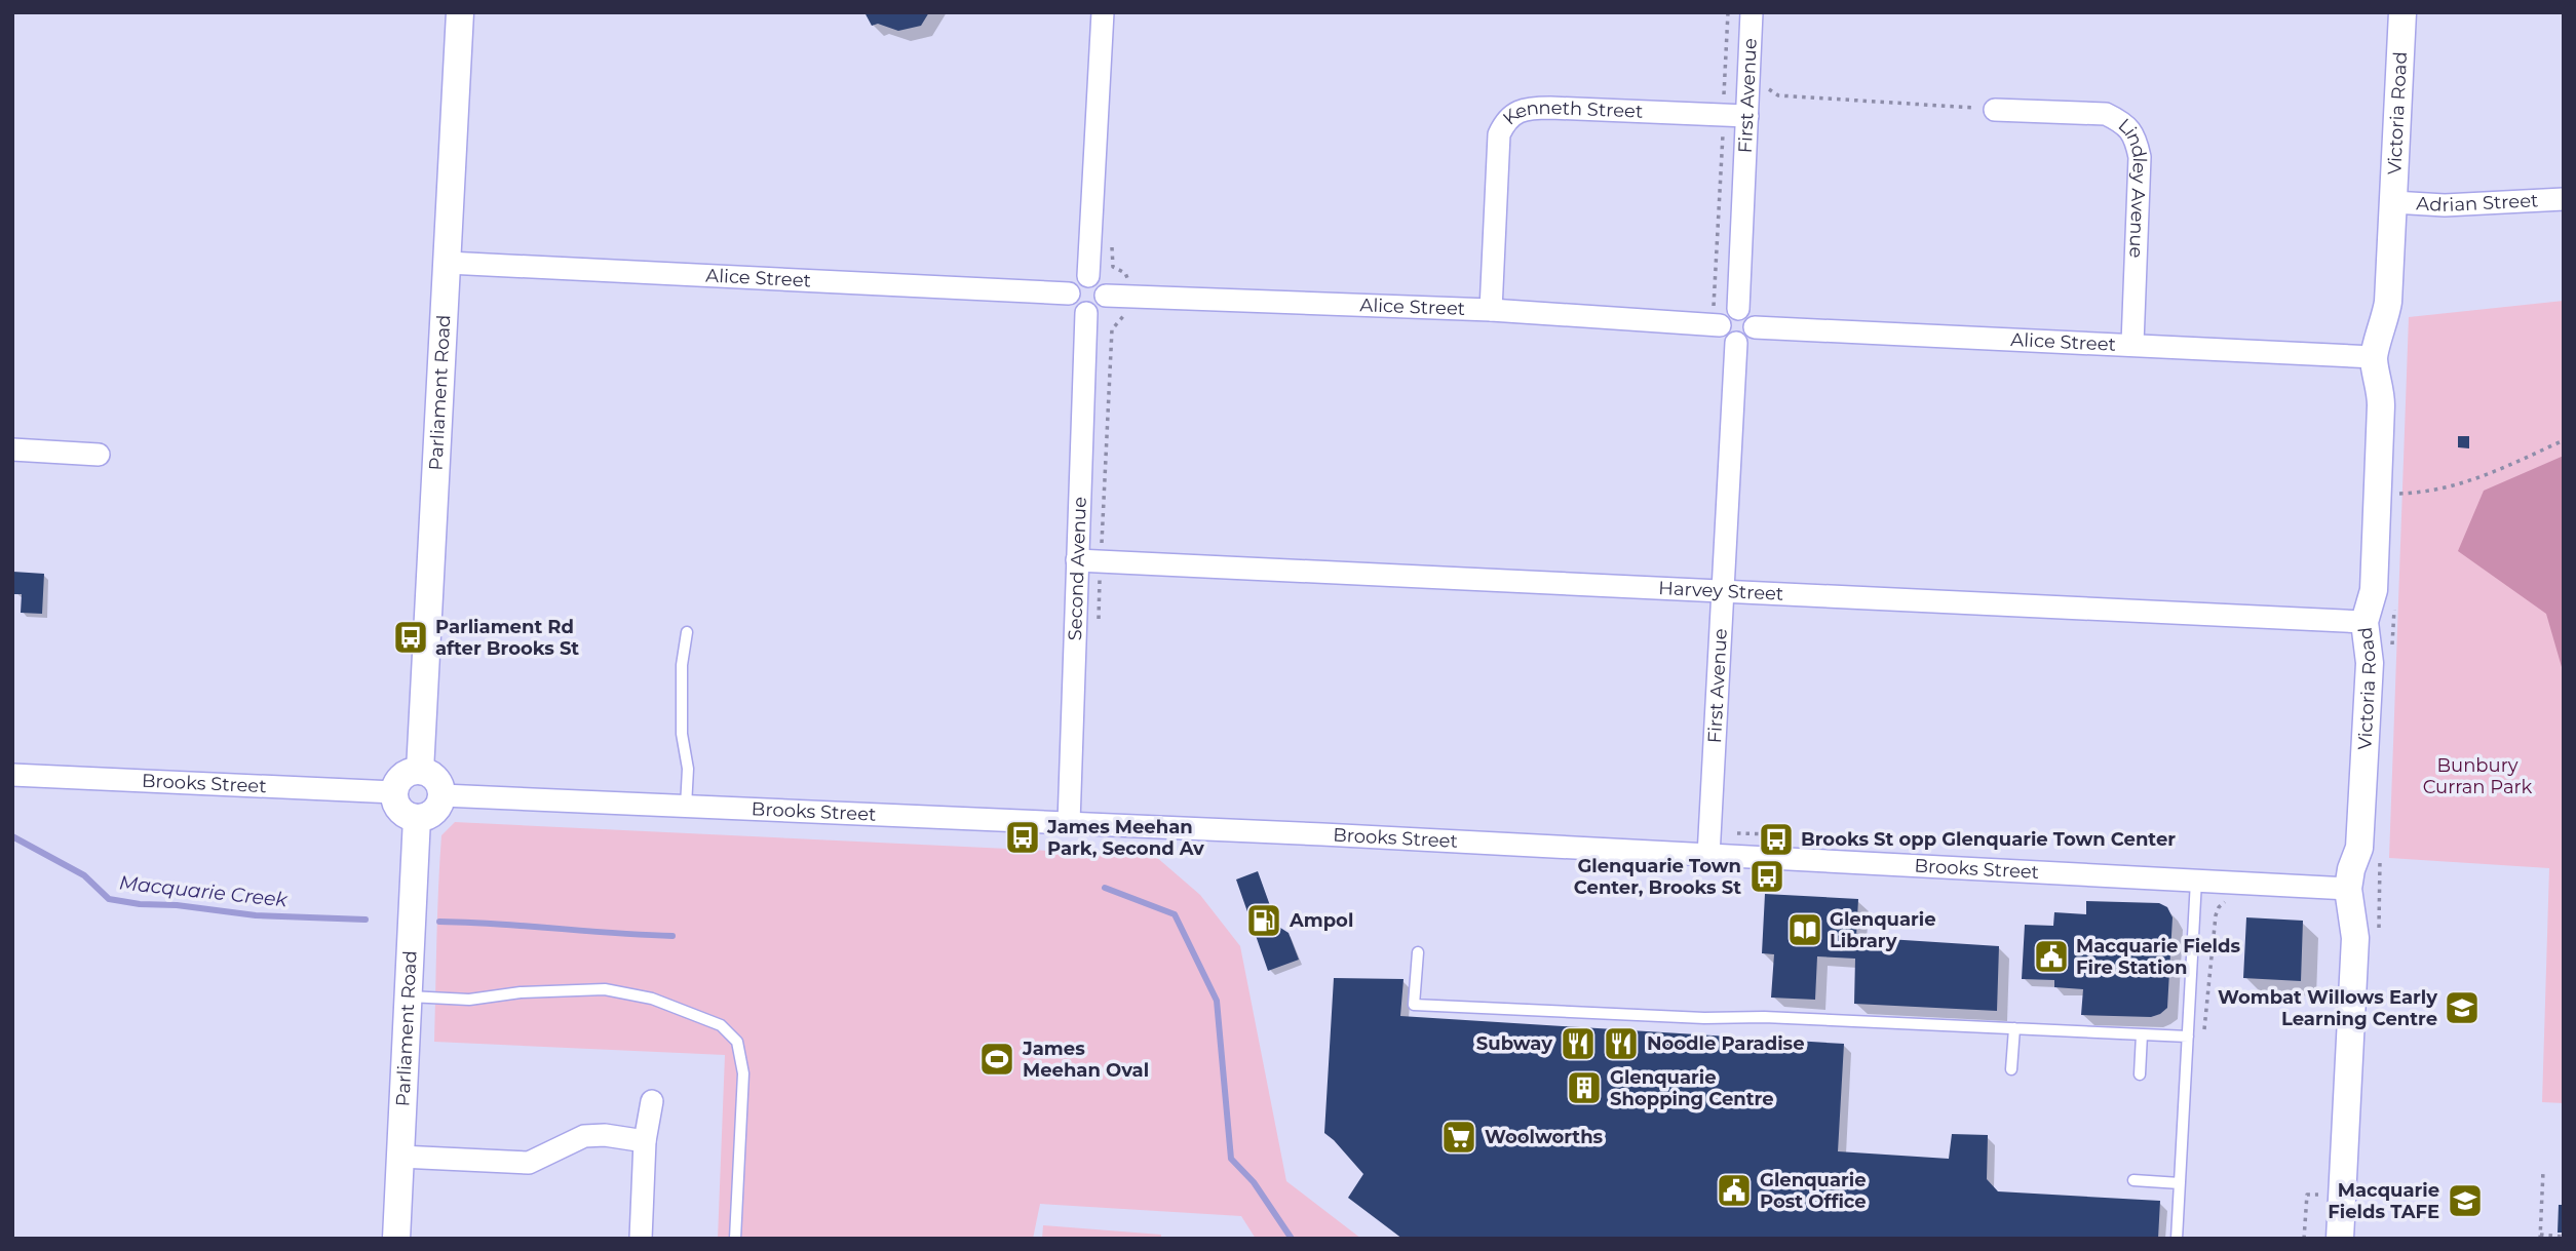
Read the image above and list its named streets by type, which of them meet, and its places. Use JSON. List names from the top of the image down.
{
  "streets": {
    "street": [
      "First Avenue",
      "Victoria Road",
      "Kenneth Street",
      "Lindley Avenue",
      "Adrian Street",
      "Alice Street",
      "Parliament Road",
      "Second Avenue",
      "Harvey Street",
      "Brooks Street"
    ]
  },
  "crossings": [
    ["First Avenue", "Kenneth Street"],
    ["First Avenue", "Alice Street"],
    ["First Avenue", "Harvey Street"],
    ["First Avenue", "Brooks Street"],
    ["Victoria Road", "Adrian Street"],
    ["Victoria Road", "Alice Street"],
    ["Victoria Road", "Harvey Street"],
    ["Victoria Road", "Brooks Street"],
    ["Kenneth Street", "Alice Street"],
    ["Lindley Avenue", "Alice Street"],
    ["Alice Street", "Parliament Road"],
    ["Alice Street", "Second Avenue"],
    ["Parliament Road", "Brooks Street"],
    ["Second Avenue", "Harvey Street"],
    ["Second Avenue", "Brooks Street"]
  ],
  "water": ["Macquarie Creek"],
  "parks": ["Bunbury Curran Park"],
  "places": {
    "bus stop": [
      "Parliament Rd after Brooks St",
      "James Meehan Park, Second Av",
      "Brooks St opp Glenquarie Town Center",
      "Glenquarie Town Center, Brooks St"
    ],
    "fuel station": ["Ampol"],
    "library": ["Glenquarie Library"],
    "public building": ["Macquarie Fields Fire Station", "Glenquarie Post Office"],
    "school or university": ["Wombat Willows Early Learning Centre", "Macquarie Fields TAFE"],
    "restaurant": ["Subway", "Noodle Paradise"],
    "sports": ["James Meehan Oval"],
    "building": ["Glenquarie Shopping Centre"],
    "supermarket": ["Woolworths"]
  }
}
